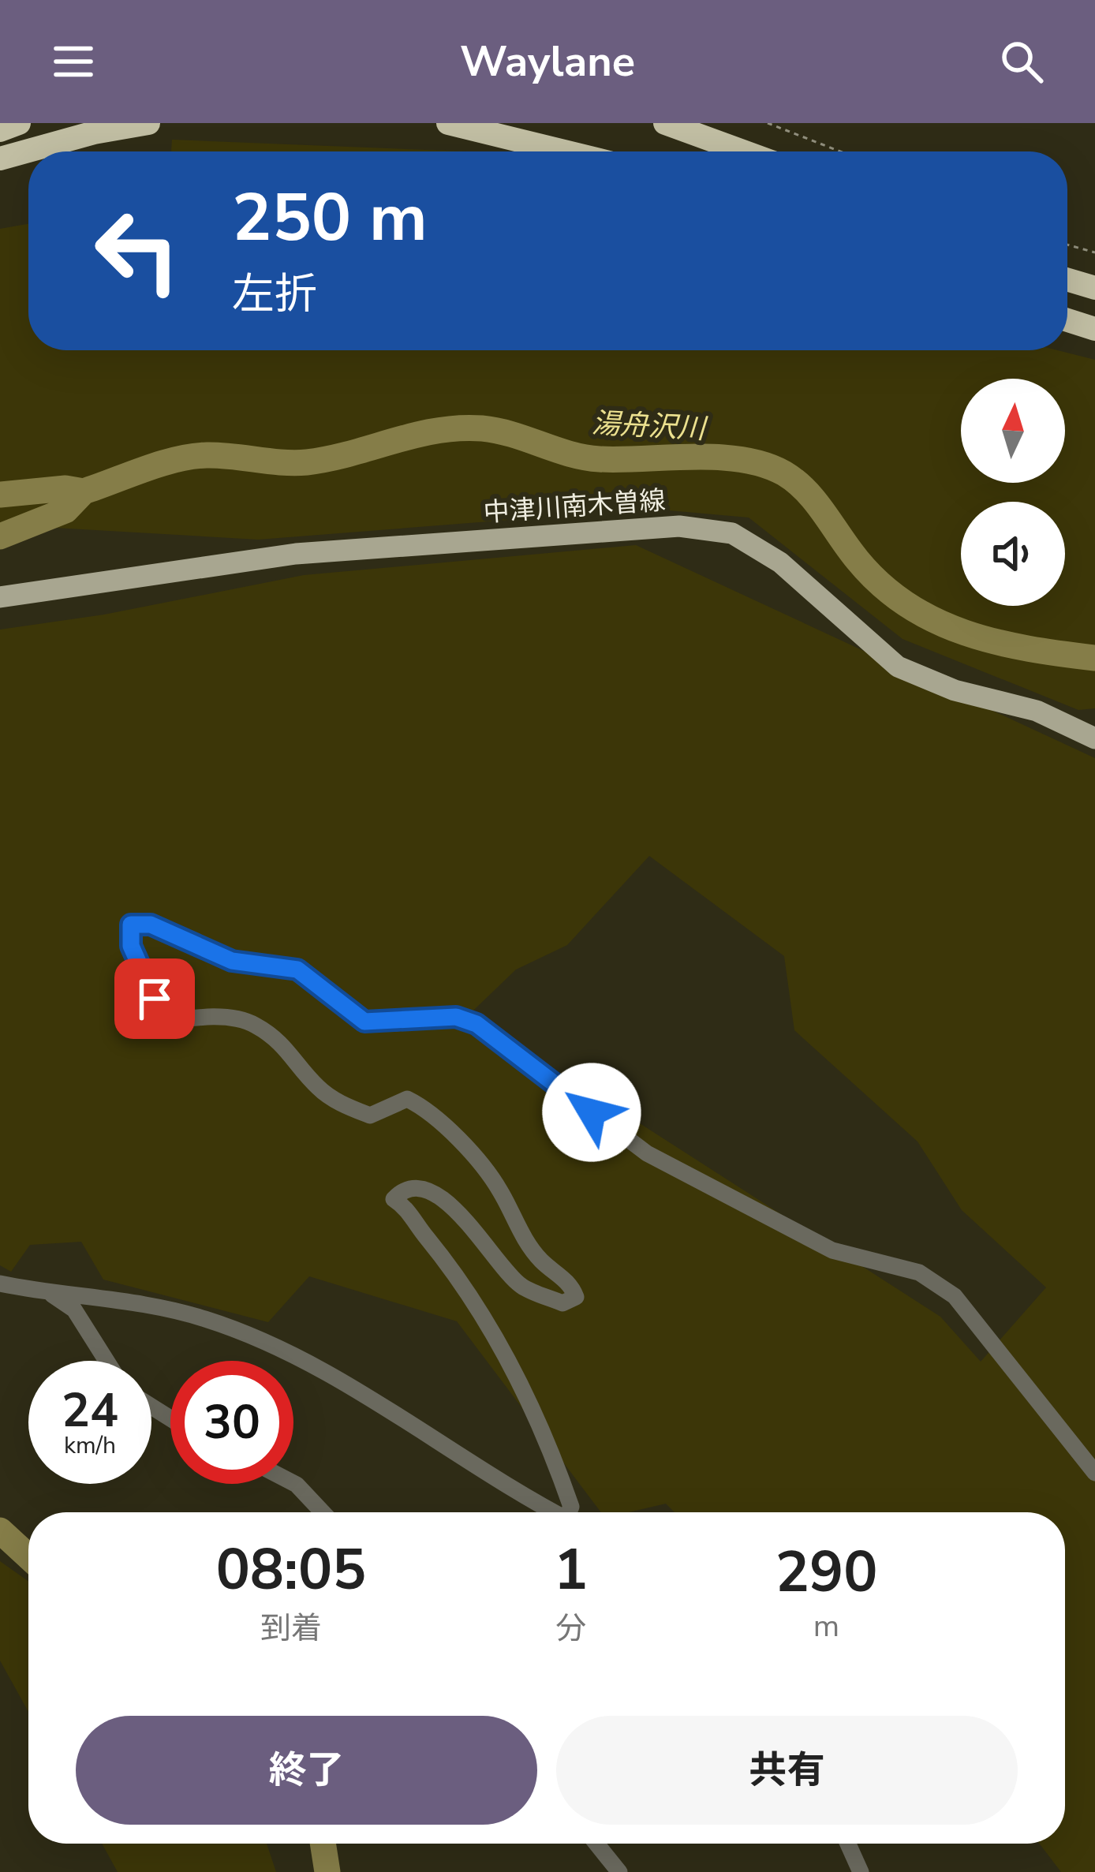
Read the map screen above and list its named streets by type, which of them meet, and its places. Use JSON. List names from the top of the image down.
{
  "streets": {
    "main road": ["中津川南木曽線"]
  },
  "water": ["湯舟沢川"],
  "north": "top",
  "page": {
    "header": "Waylane",
    "turn": ["250 m", "左折"],
    "speed": "24 km/h",
    "limit": "30",
    "eta": [
      "08:05",
      "到着",
      "1",
      "分",
      "290",
      "m"
    ],
    "buttons": ["終了", "共有"]
  }
}
